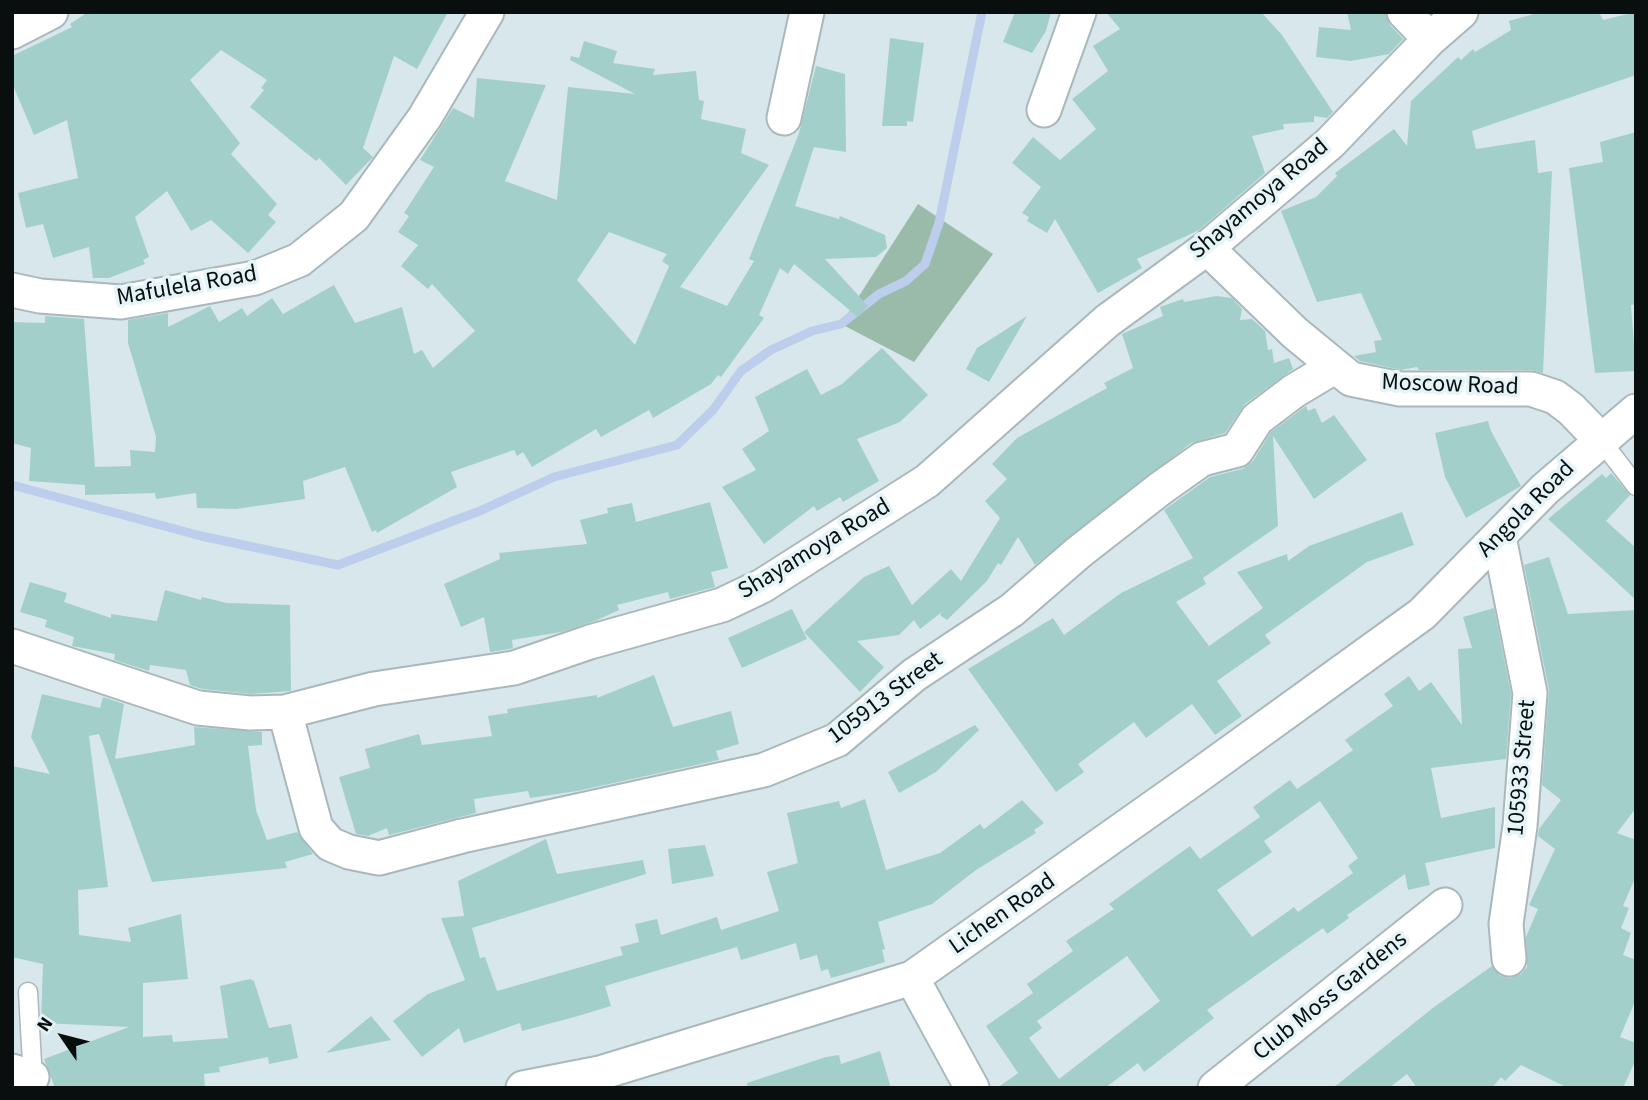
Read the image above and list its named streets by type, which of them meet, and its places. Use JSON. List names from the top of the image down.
{
  "streets": {
    "street": [
      "Shayamoya Road",
      "Mafulela Road",
      "Moscow Road",
      "Angola Road",
      "105913 Street",
      "105933 Street",
      "Lichen Road",
      "Club Moss Gardens"
    ]
  },
  "crossings": [
    ["Shayamoya Road", "Moscow Road"],
    ["Shayamoya Road", "105913 Street"],
    ["Moscow Road", "Angola Road"],
    ["Moscow Road", "105913 Street"],
    ["Angola Road", "105933 Street"],
    ["Angola Road", "Lichen Road"]
  ],
  "north": "top left"
}
